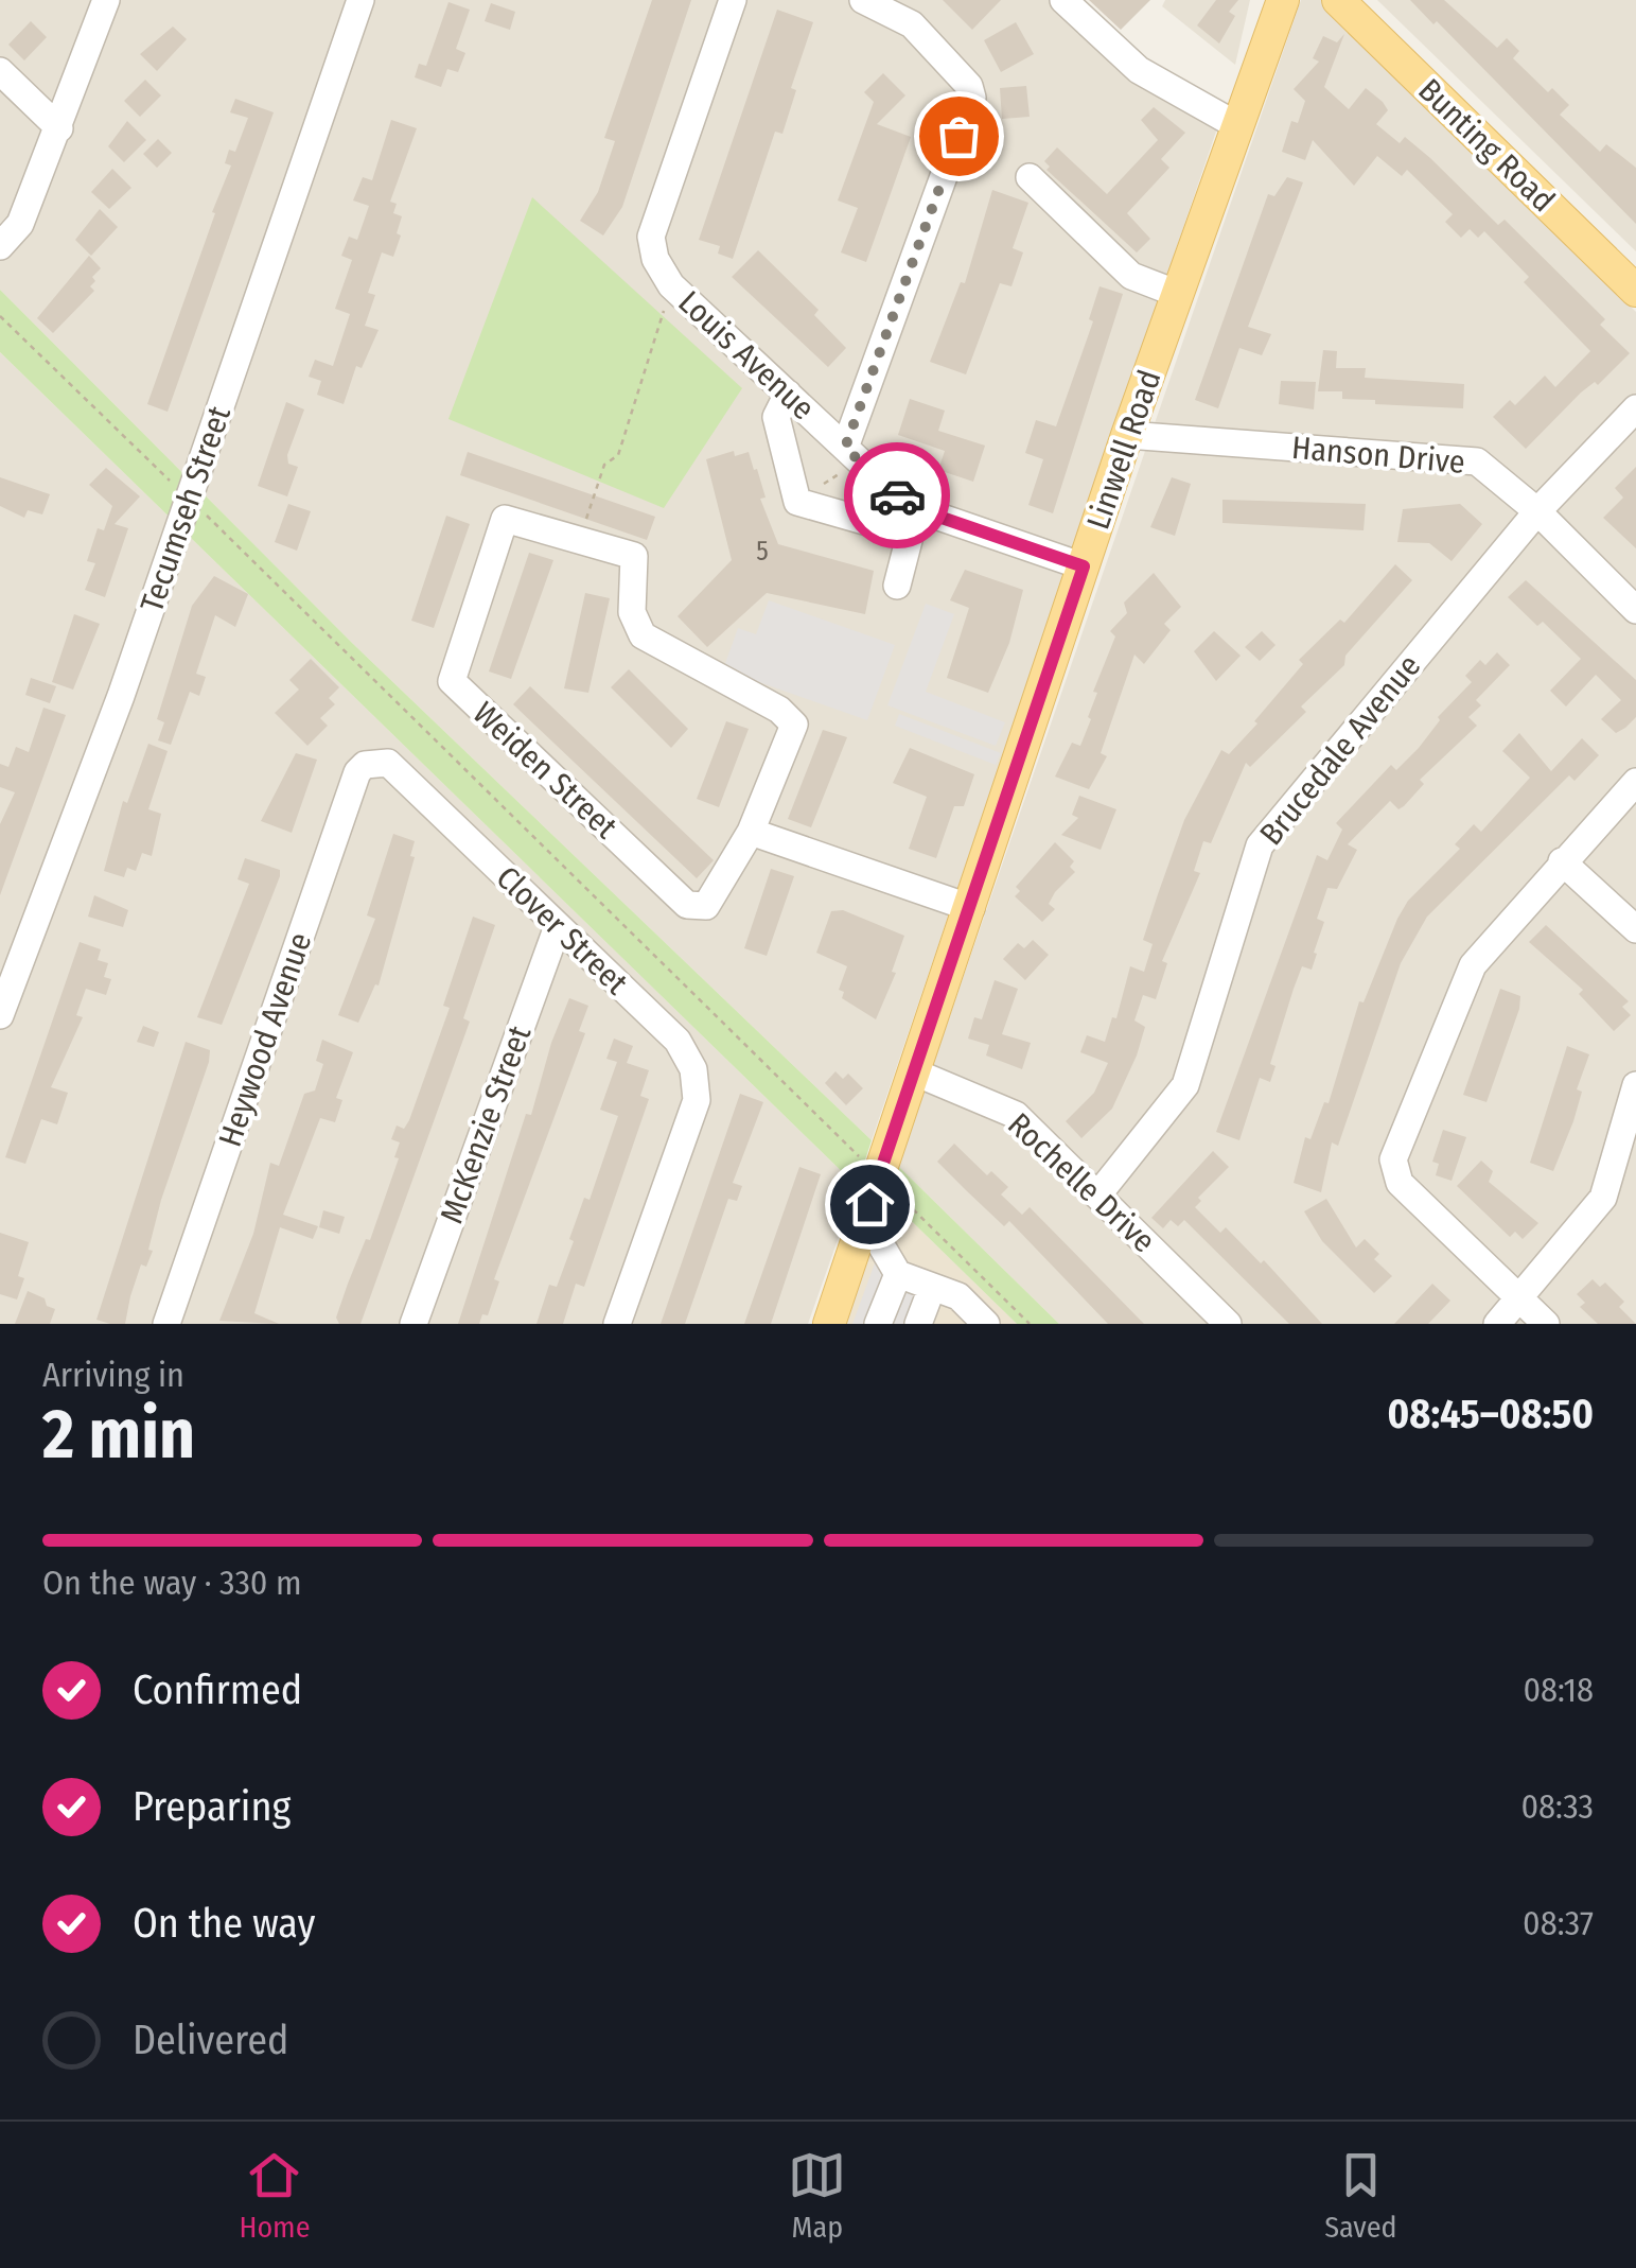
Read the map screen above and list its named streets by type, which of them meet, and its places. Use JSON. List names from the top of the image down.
{
  "streets": {
    "main road": ["Bunting Road", "Linwell Road"],
    "street": [
      "Louis Avenue",
      "Hanson Drive",
      "Tecumseh Street",
      "Brucedale Avenue",
      "Weiden Street",
      "Clover Street",
      "Heywood Avenue",
      "McKenzie Street",
      "Rochelle Drive"
    ]
  },
  "crossings": [
    ["Louis Avenue", "Linwell Road"],
    ["Linwell Road", "Hanson Drive"],
    ["Linwell Road", "Rochelle Drive"],
    ["Hanson Drive", "Brucedale Avenue"],
    ["Brucedale Avenue", "Rochelle Drive"],
    ["Clover Street", "Heywood Avenue"],
    ["Clover Street", "McKenzie Street"]
  ],
  "house_numbers": ["5"],
  "page": {
    "heading": ["2 min", "Arriving in", "08:45–08:50"],
    "bar": "On the way · 330 m",
    "list": [
      ["Confirmed", "08:18"],
      ["Preparing", "08:33"],
      ["On the way", "08:37"],
      "Delivered"
    ],
    "tabs": ["Home", "Map", "Saved"]
  }
}
